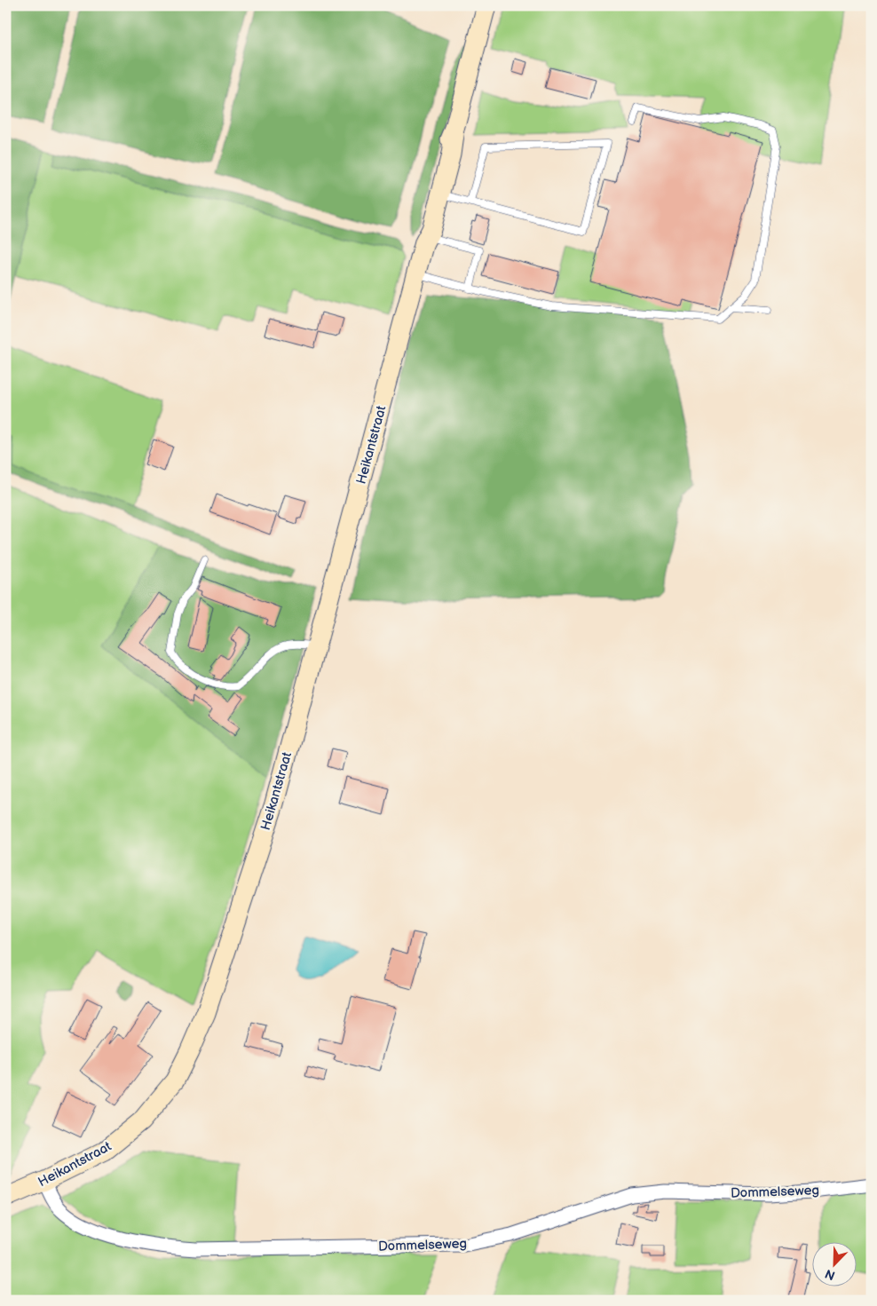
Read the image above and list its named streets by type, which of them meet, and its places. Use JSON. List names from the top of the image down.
{
  "streets": {
    "street": ["Heikantstraat", "Dommelseweg"]
  },
  "crossings": [
    ["Heikantstraat", "Dommelseweg"]
  ],
  "north": "bottom left"
}
